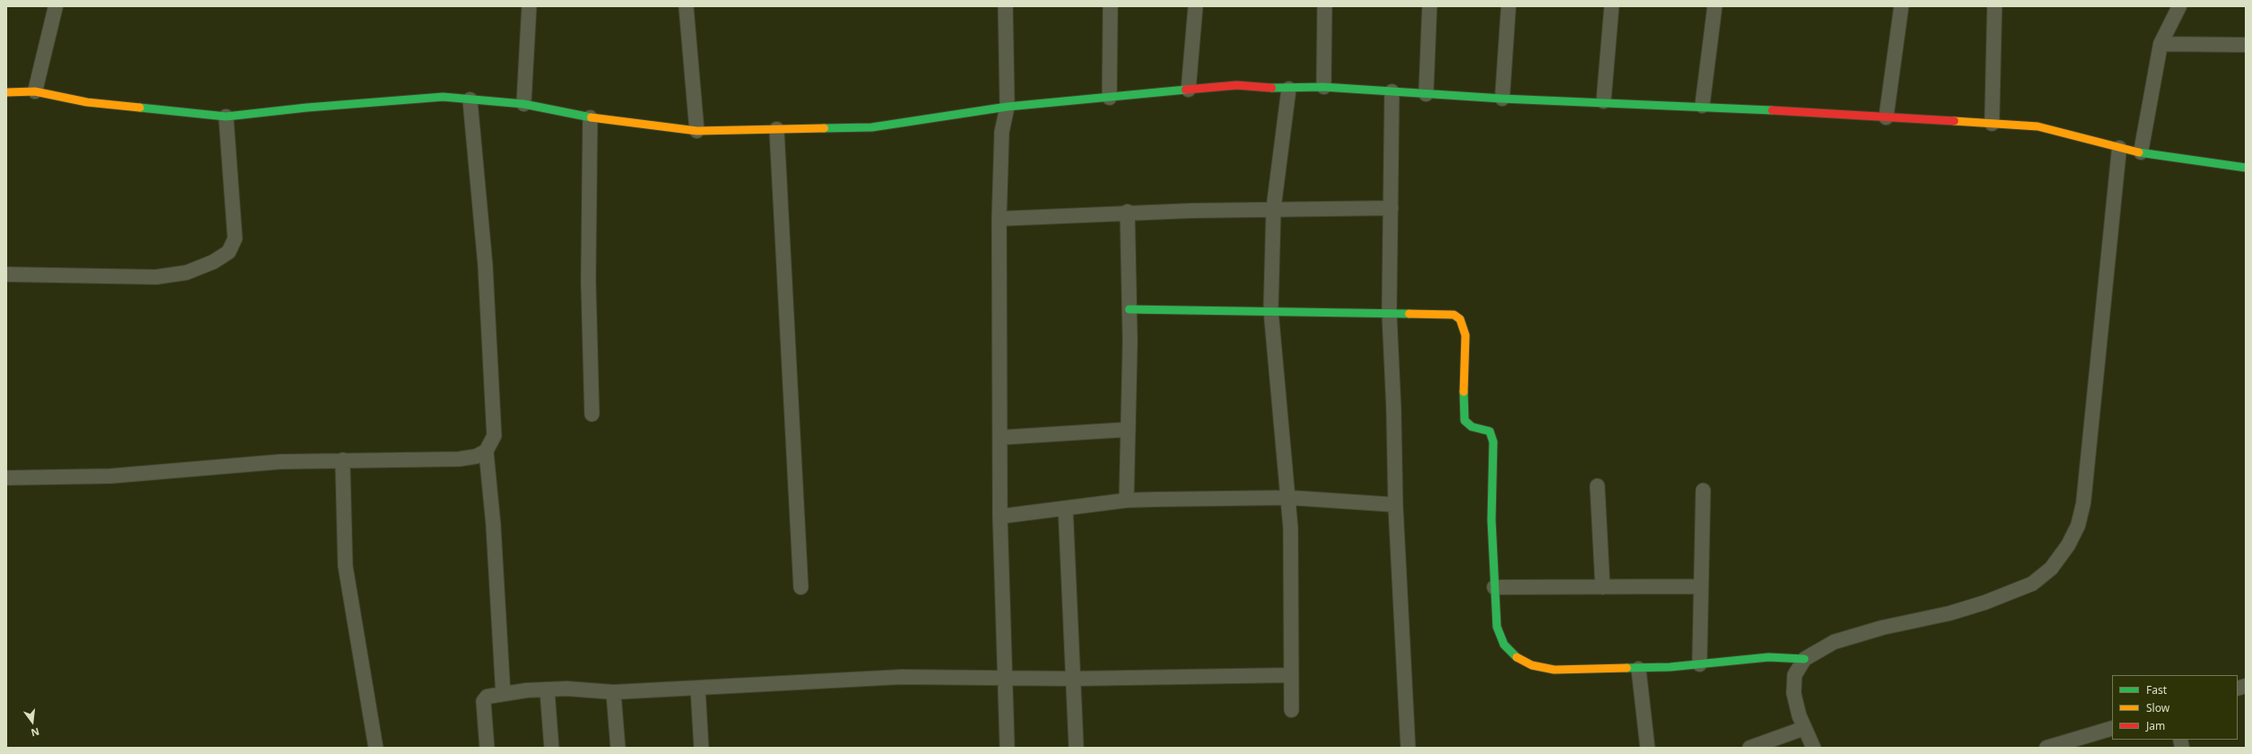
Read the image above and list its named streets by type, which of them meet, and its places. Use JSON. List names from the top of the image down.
{
  "legend": ["Fast", "Slow", "Jam"],
  "north": "bottom"
}
